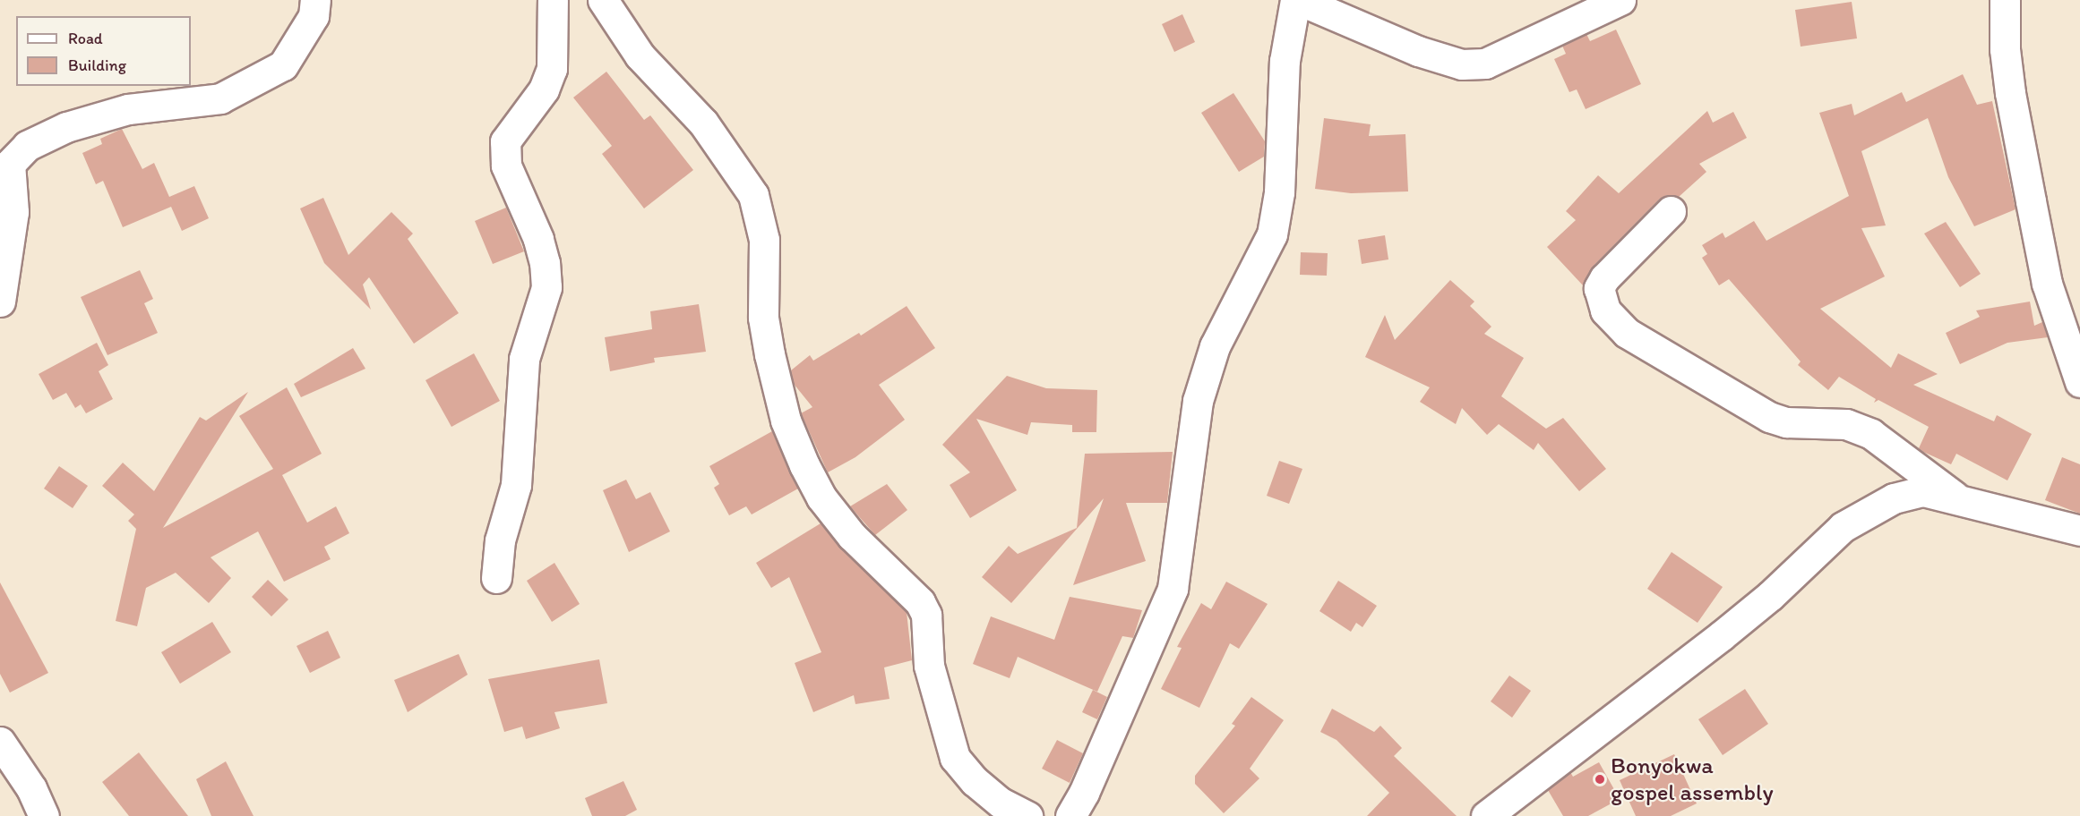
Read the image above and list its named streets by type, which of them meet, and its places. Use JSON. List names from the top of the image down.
{
  "places": ["Bonyokwa gospel assembly"],
  "legend": ["Road", "Building"]
}
